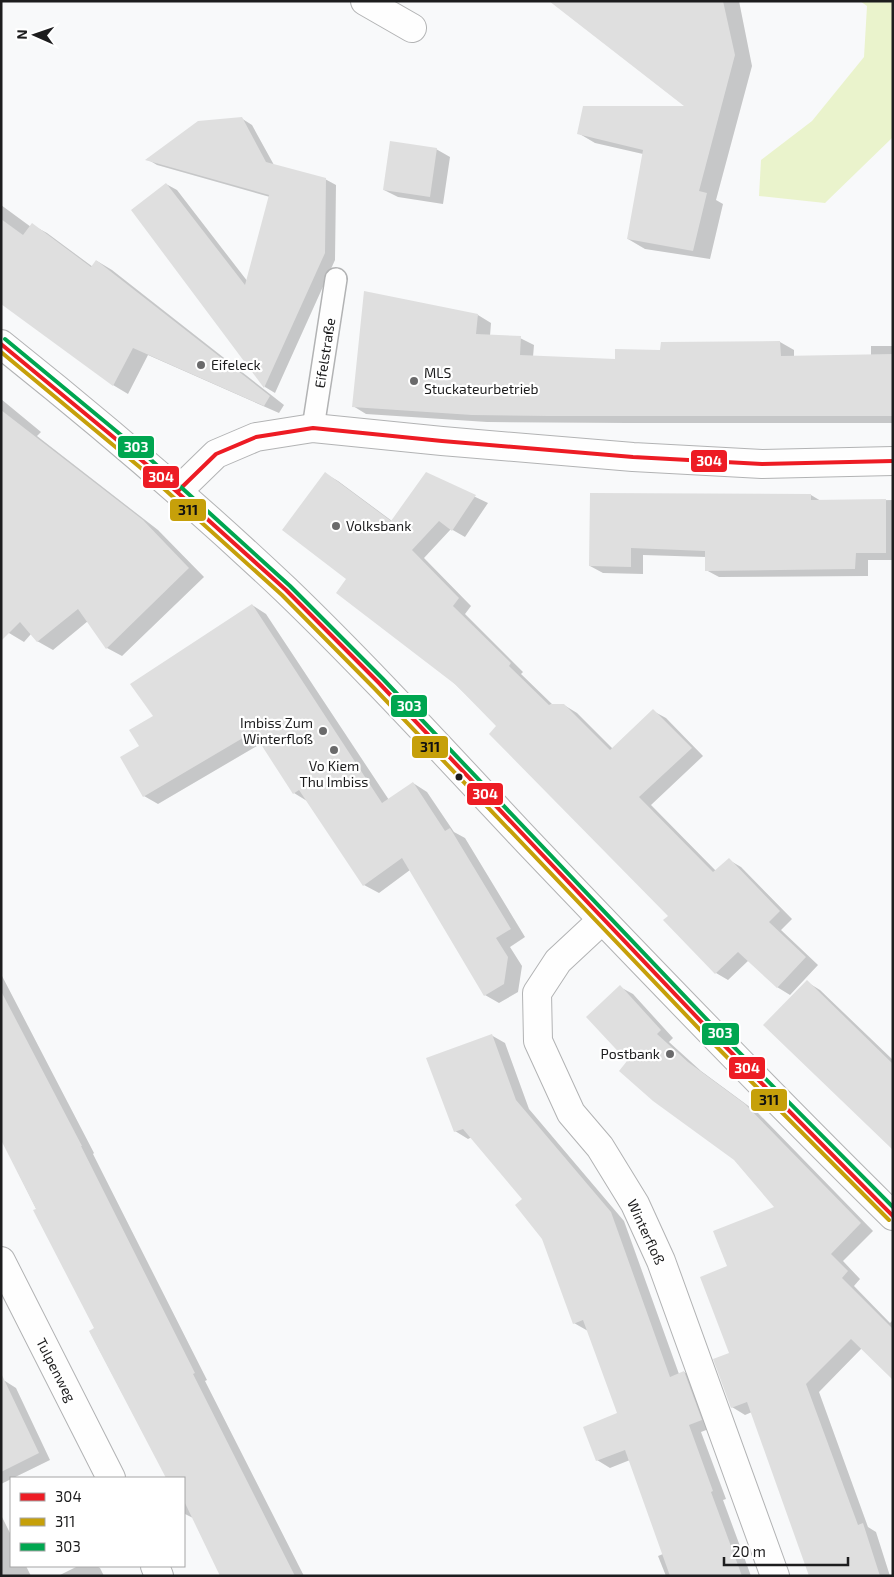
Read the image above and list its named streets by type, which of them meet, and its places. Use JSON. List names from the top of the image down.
{
  "streets": {
    "street": ["Winterfloß", "Tulpenweg"],
    "lane": ["Eifelstraße"]
  },
  "places": [
    "Eifeleck",
    "MLS Stuckateurbetrieb",
    "Volksbank",
    "Imbiss Zum Winterfloß",
    "Vo Kiem Thu Imbiss",
    "Postbank"
  ],
  "lines": ["transit line 303", "transit line 304", "transit line 311"],
  "legend": ["304", "311", "303"],
  "scale_bar": "20 m",
  "north": "left"
}
